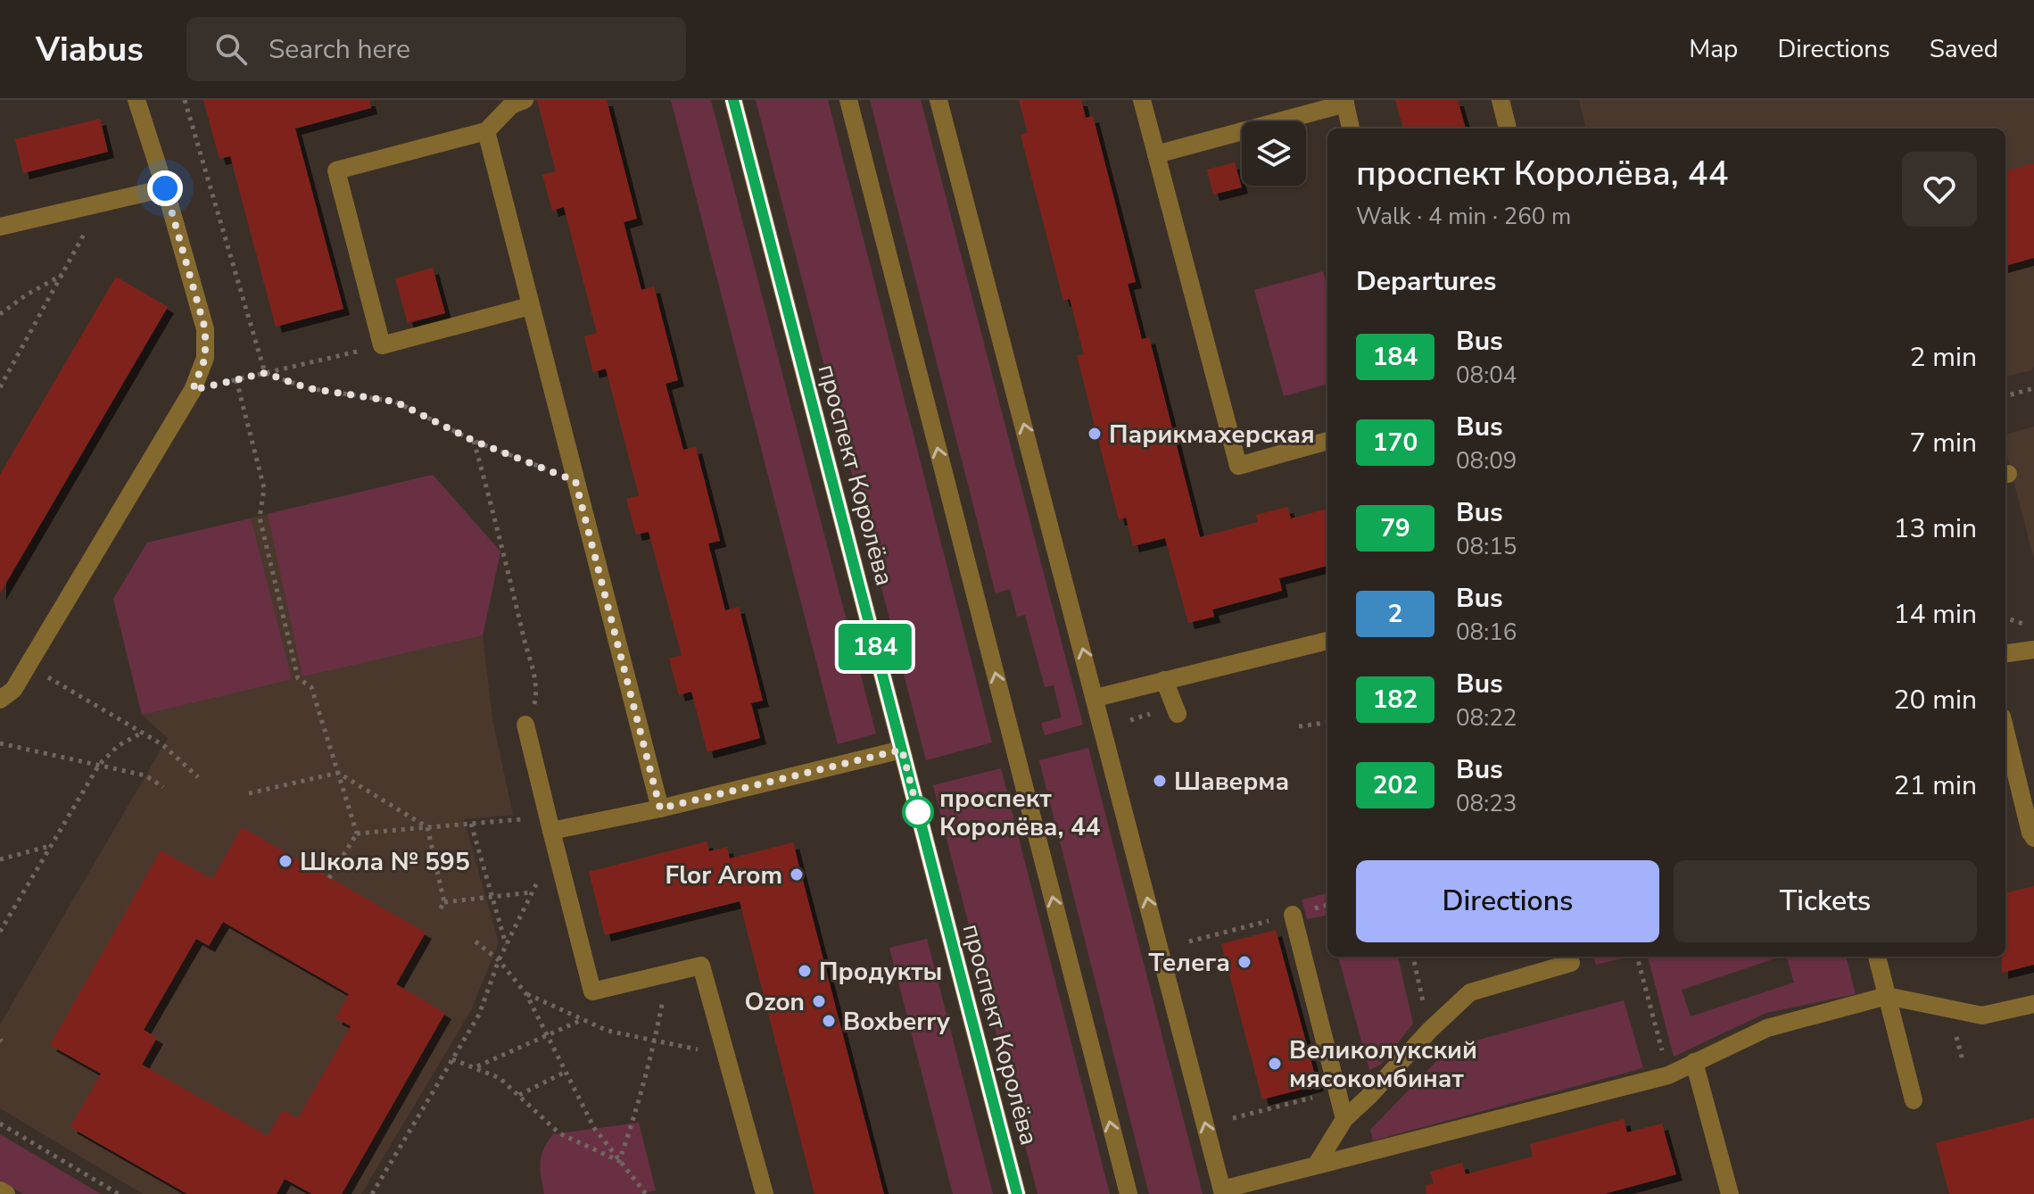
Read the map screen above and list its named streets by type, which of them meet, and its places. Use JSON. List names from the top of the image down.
{
  "streets": {
    "street": ["проспект Королёва"]
  },
  "places": [
    "Парикмахерская",
    "Шаверма",
    "проспект Королёва, 44",
    "Школа № 595",
    "Flor Arom",
    "Телега",
    "Продукты",
    "Ozon",
    "Boxberry",
    "Великолукский мясокомбинат"
  ],
  "lines": ["bus line 184"],
  "page": {
    "header": "Viabus",
    "search": "Search here",
    "nav": ["Map", "Directions", "Saved"],
    "on_map": "184",
    "heading": [
      ["проспект Королёва, 44", "Walk · 4 min · 260 m"],
      "Departures"
    ],
    "list": [
      {
        "mark": "184",
        "name": "Bus",
        "note": "08:04",
        "value": "2 min"
      },
      {
        "mark": "170",
        "name": "Bus",
        "note": "08:09",
        "value": "7 min"
      },
      {
        "mark": "79",
        "name": "Bus",
        "note": "08:15",
        "value": "13 min"
      },
      {
        "mark": "2",
        "name": "Bus",
        "note": "08:16",
        "value": "14 min"
      },
      {
        "mark": "182",
        "name": "Bus",
        "note": "08:22",
        "value": "20 min"
      },
      {
        "mark": "202",
        "name": "Bus",
        "note": "08:23",
        "value": "21 min"
      }
    ],
    "buttons": ["Directions", "Tickets"]
  }
}
